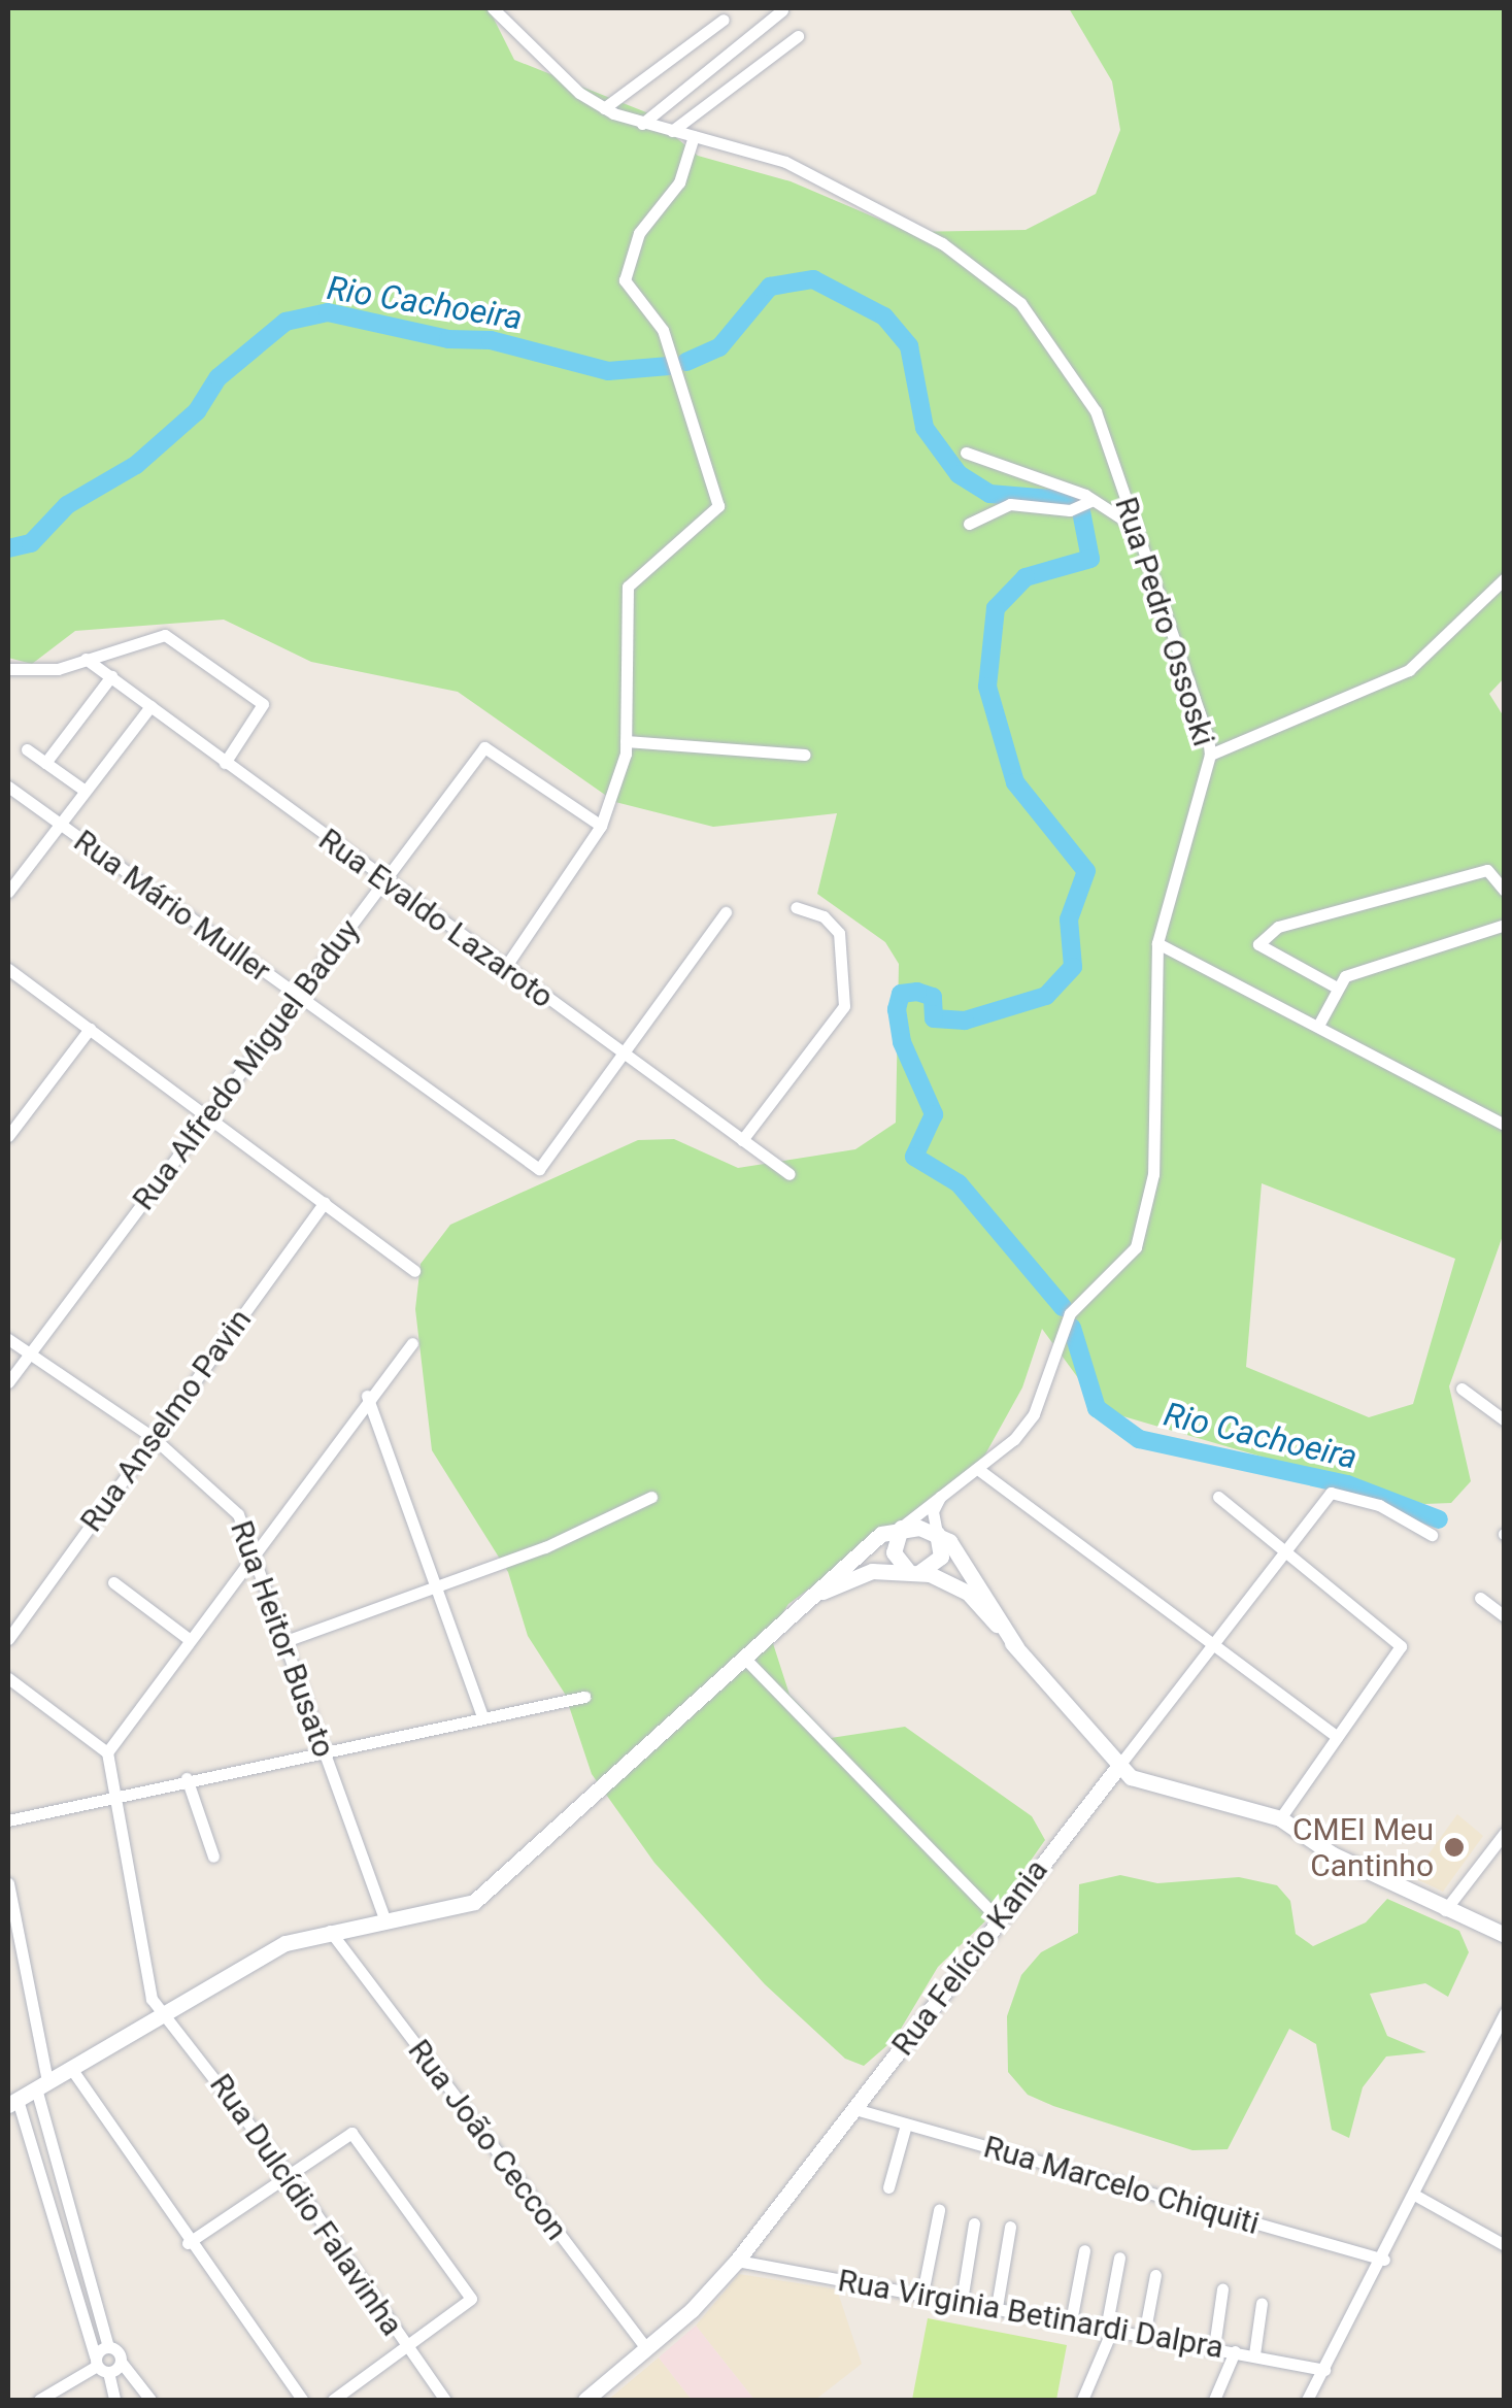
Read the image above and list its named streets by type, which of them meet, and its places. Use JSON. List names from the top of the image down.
{
  "streets": {
    "main road": ["Rua Felício Kania"],
    "street": [
      "Rua Pedro Ossoski",
      "Rua Mário Muller",
      "Rua Evaldo Lazaroto",
      "Rua Alfredo Miguel Baduy",
      "Rua Anselmo Pavin",
      "Rua Heitor Busato",
      "Rua João Ceccon",
      "Rua Marcelo Chiquiti",
      "Rua Dulcídio Falavinha",
      "Rua Virginia Betinardi Dalpra"
    ]
  },
  "crossings": [
    ["Rua Mário Muller", "Rua Evaldo Lazaroto"],
    ["Rua Mário Muller", "Rua Alfredo Miguel Baduy"],
    ["Rua Evaldo Lazaroto", "Rua Alfredo Miguel Baduy"],
    ["Rua Alfredo Miguel Baduy", "Rua Heitor Busato"],
    ["Rua Anselmo Pavin", "Rua Heitor Busato"],
    ["Rua Felício Kania", "Rua João Ceccon"],
    ["Rua Felício Kania", "Rua Marcelo Chiquiti"],
    ["Rua Felício Kania", "Rua Virginia Betinardi Dalpra"]
  ],
  "water": ["Rio Cachoeira"],
  "places": ["CMEI Meu Cantinho"]
}
